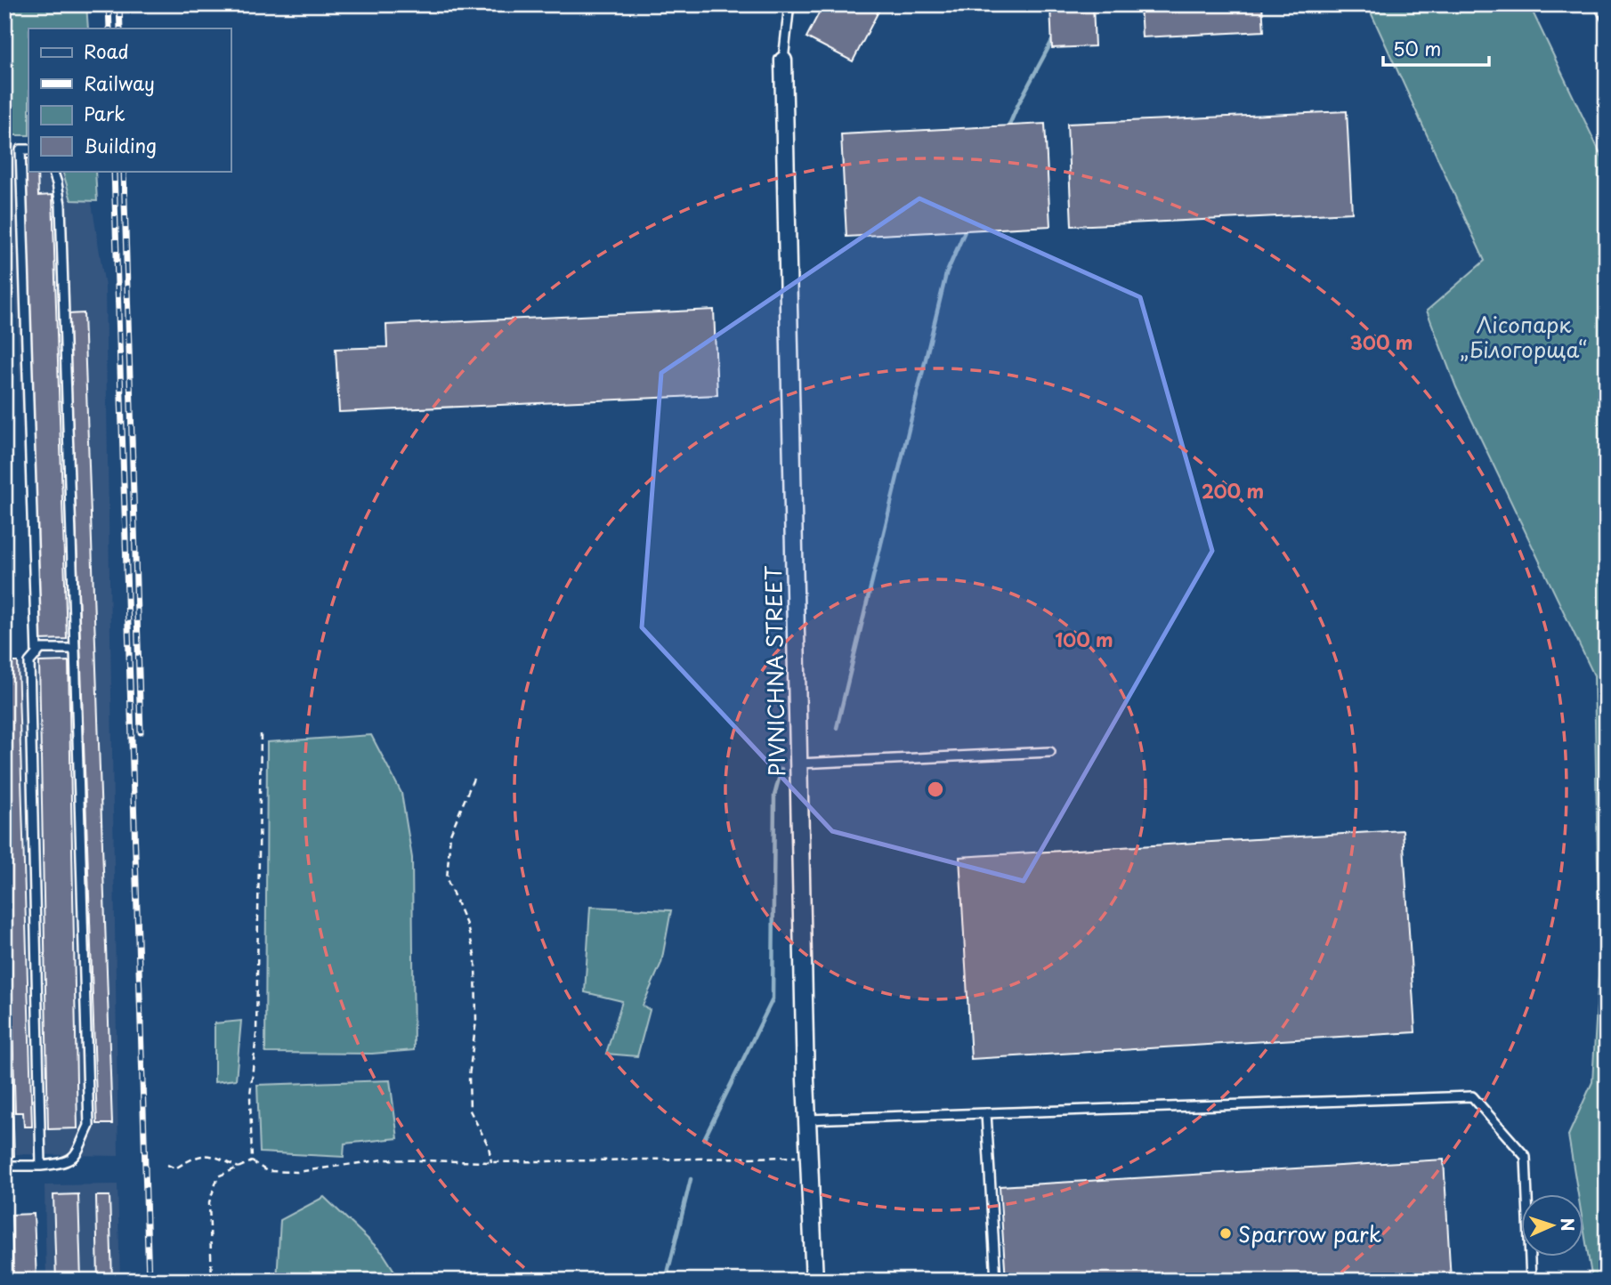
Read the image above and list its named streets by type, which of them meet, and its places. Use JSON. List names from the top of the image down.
{
  "streets": {
    "street": ["PIVNICHNA STREET"]
  },
  "parks": ["Лісопарк „Білогорща“"],
  "places": ["Sparrow park"],
  "legend": [
    "Road",
    "Railway",
    "Park",
    "Building"
  ],
  "scale_bar": "50 m",
  "north": "right",
  "rings": ["300 m", "200 m", "100 m"]
}
